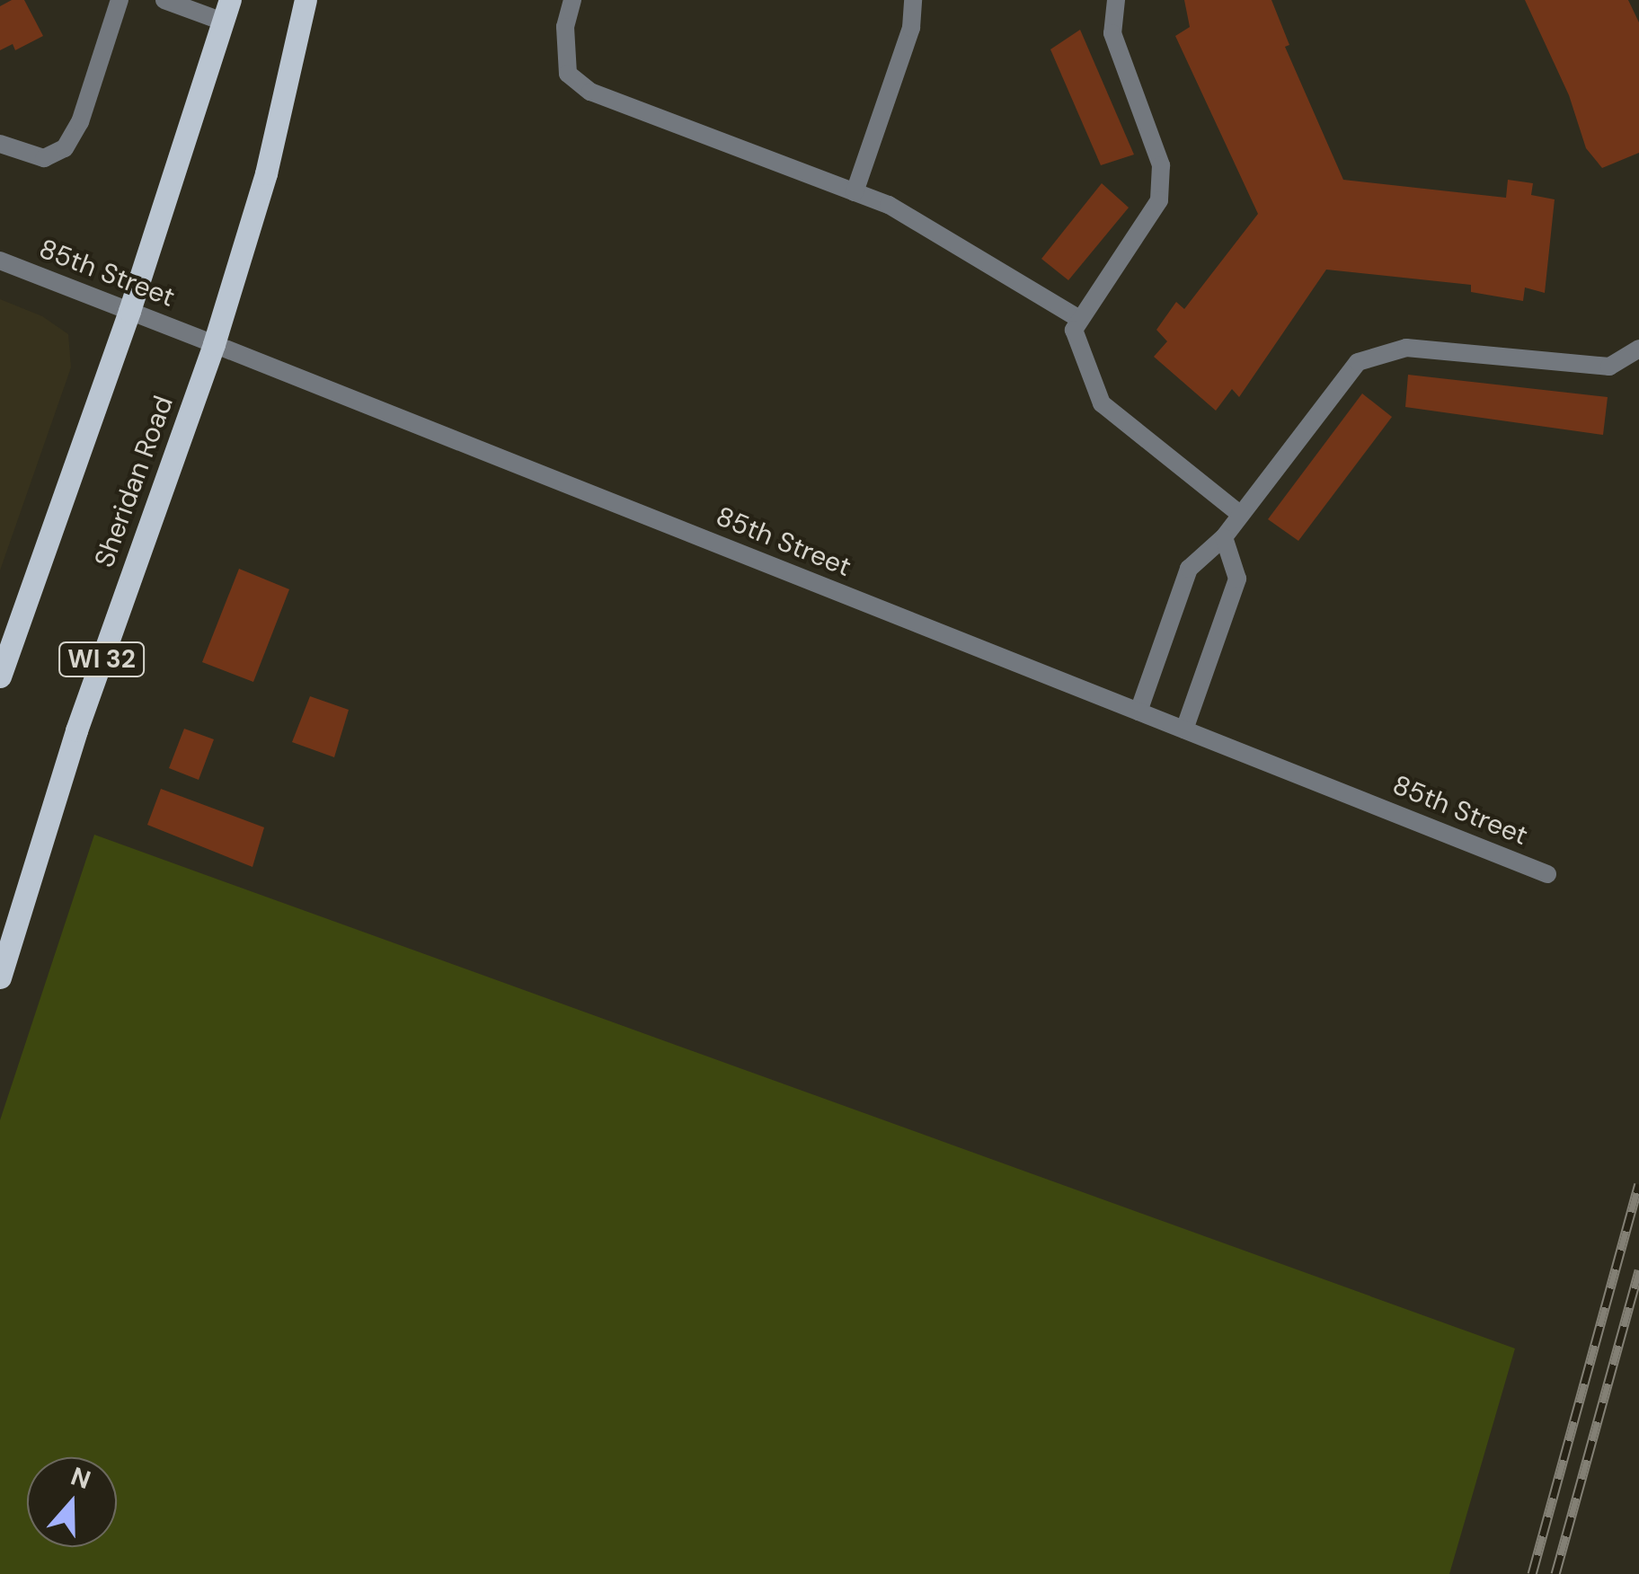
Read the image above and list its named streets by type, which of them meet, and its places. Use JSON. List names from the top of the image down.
{
  "streets": {
    "main road": ["Sheridan Road", "WI 32"],
    "street": ["85th Street"]
  },
  "crossings": [
    ["85th Street", "Sheridan Road"]
  ],
  "north": "top"
}
